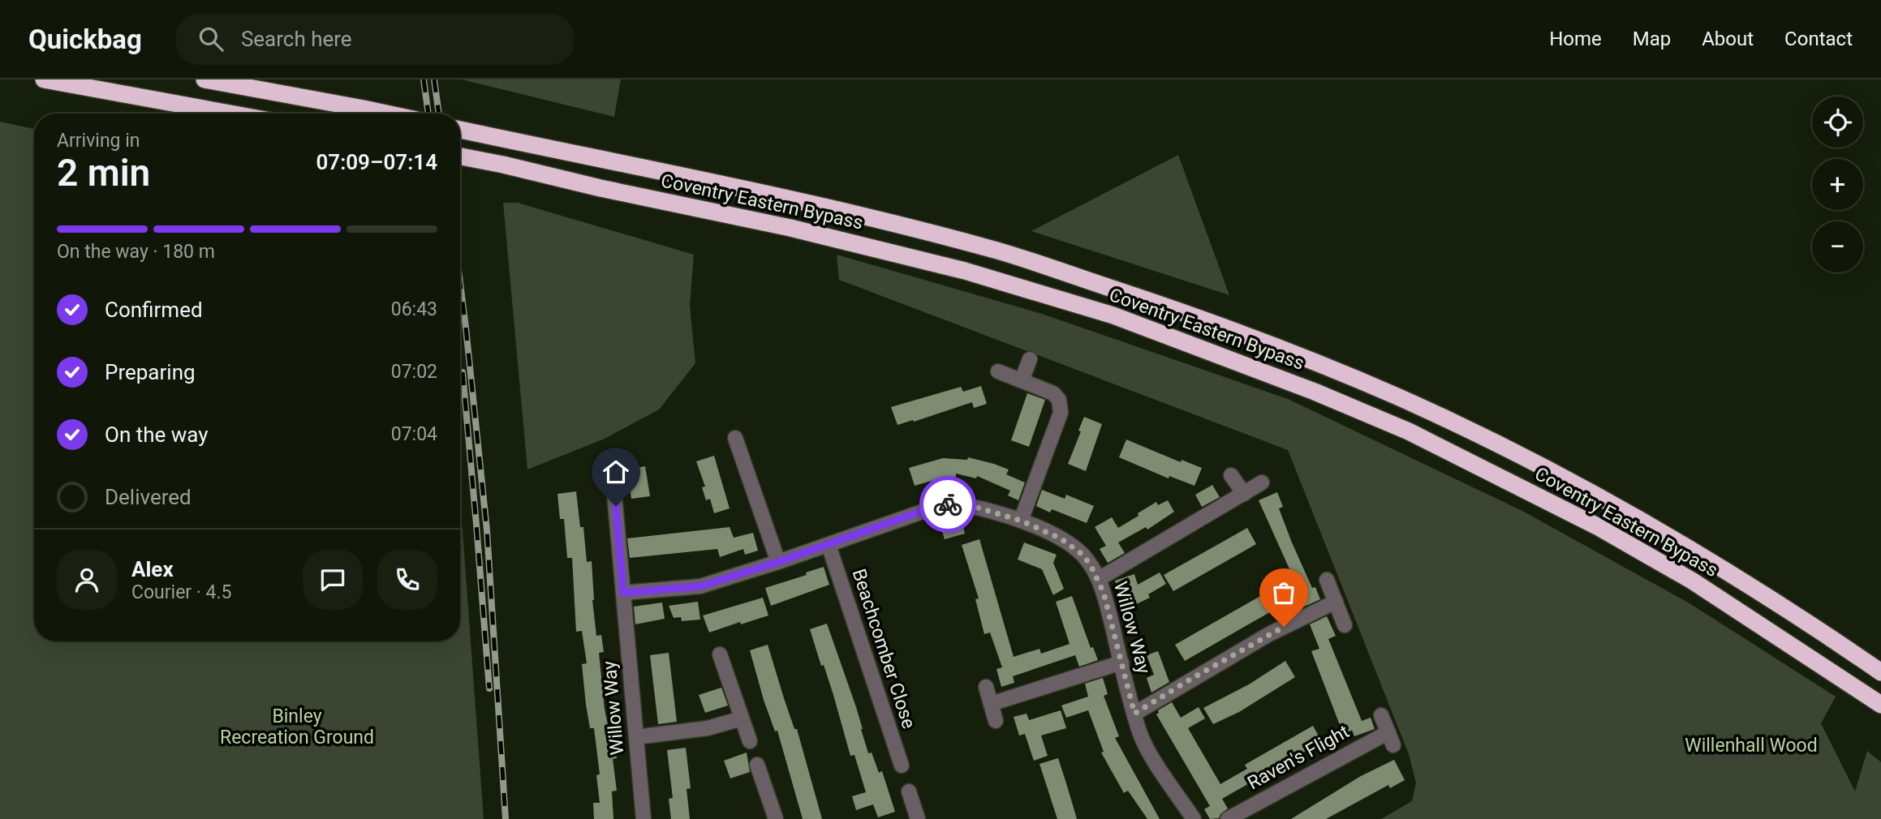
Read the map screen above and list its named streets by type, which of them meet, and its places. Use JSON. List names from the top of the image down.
{
  "streets": {
    "highway": ["Coventry Eastern Bypass"],
    "street": ["Willow Way", "Beachcomber Close", "Raven's Flight"]
  },
  "crossings": [
    ["Willow Way", "Beachcomber Close"]
  ],
  "parks": ["Binley Recreation Ground", "Willenhall Wood"],
  "page": {
    "header": "Quickbag",
    "search": "Search here",
    "nav": [
      "Home",
      "Map",
      "About",
      "Contact"
    ],
    "map_buttons": ["+", "−"],
    "heading": ["2 min", "Arriving in", "07:09–07:14"],
    "panel": ["Alex", "Courier · 4.5"],
    "bar": "On the way · 180 m",
    "list": [
      ["Confirmed", "06:43"],
      ["Preparing", "07:02"],
      ["On the way", "07:04"],
      "Delivered"
    ]
  }
}
